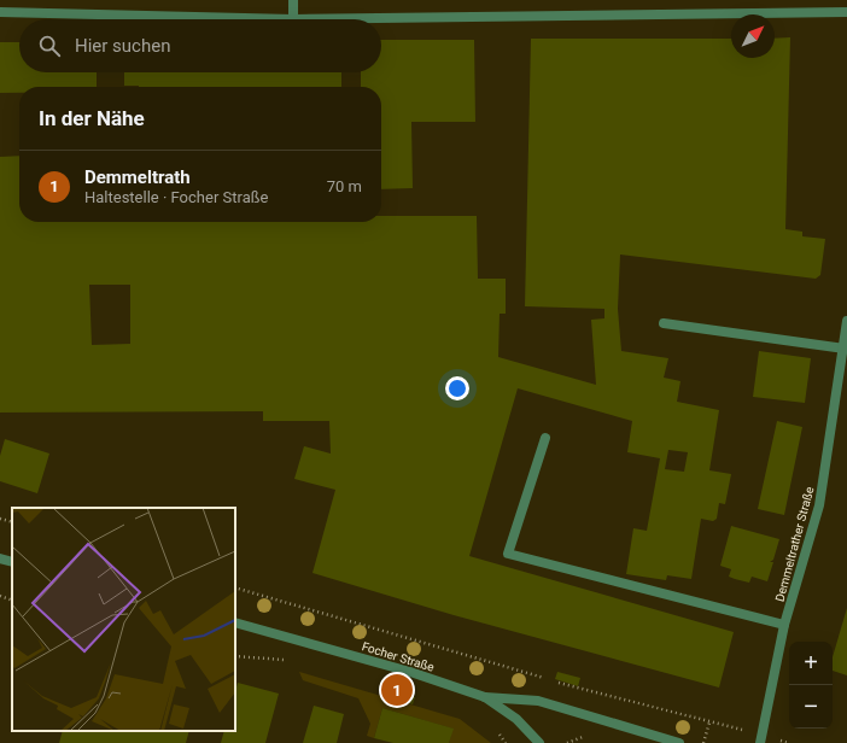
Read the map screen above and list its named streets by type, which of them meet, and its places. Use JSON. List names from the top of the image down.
{
  "streets": {
    "street": ["Demmeltrather Straße", "Focher Straße"]
  },
  "north": "top right",
  "page": {
    "search": "Hier suchen",
    "heading": "In der Nähe",
    "list": [
      {
        "mark": "1",
        "name": "Demmeltrath",
        "note": "Haltestelle · Focher Straße",
        "value": "70 m"
      }
    ],
    "map_buttons": ["+", "−"],
    "pins": "1"
  }
}
